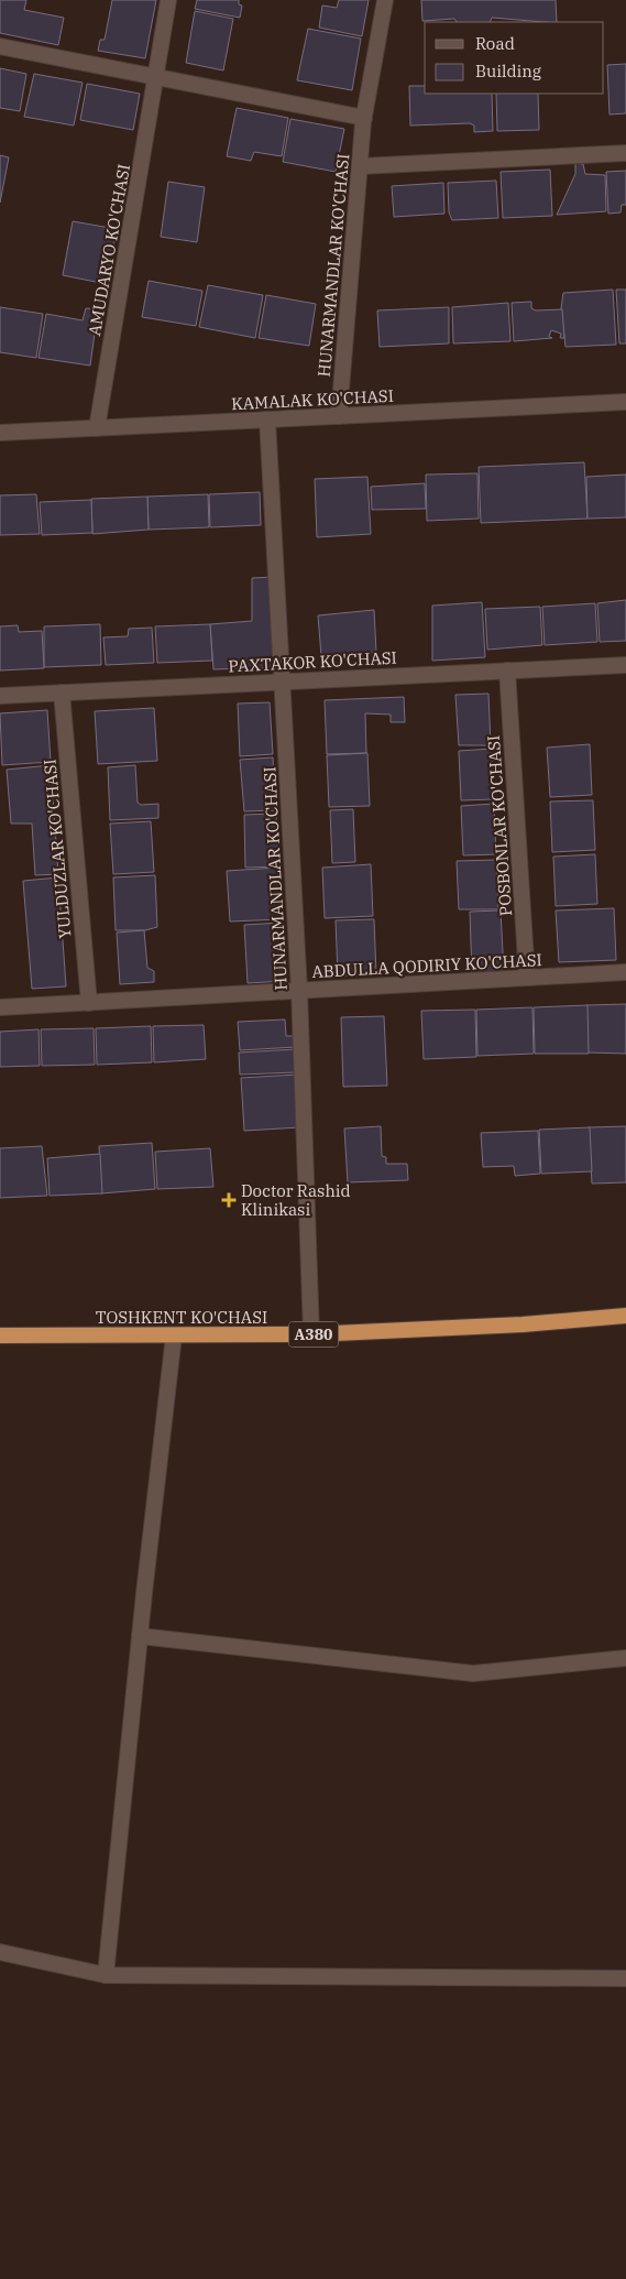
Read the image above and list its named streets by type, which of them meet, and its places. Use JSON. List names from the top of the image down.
{
  "streets": {
    "highway": ["TOSHKENT KO'CHASI", "A380"],
    "street": [
      "AMUDARYO KO'CHASI",
      "HUNARMANDLAR KO'CHASI",
      "KAMALAK KO'CHASI",
      "PAXTAKOR KO'CHASI",
      "POSBONLAR KO'CHASI",
      "YULDUZLAR KO'CHASI",
      "ABDULLA QODIRIY KO'CHASI"
    ]
  },
  "crossings": [
    ["AMUDARYO KO'CHASI", "KAMALAK KO'CHASI"],
    ["HUNARMANDLAR KO'CHASI", "KAMALAK KO'CHASI"],
    ["HUNARMANDLAR KO'CHASI", "PAXTAKOR KO'CHASI"],
    ["HUNARMANDLAR KO'CHASI", "ABDULLA QODIRIY KO'CHASI"],
    ["HUNARMANDLAR KO'CHASI", "TOSHKENT KO'CHASI"],
    ["PAXTAKOR KO'CHASI", "POSBONLAR KO'CHASI"],
    ["PAXTAKOR KO'CHASI", "YULDUZLAR KO'CHASI"],
    ["POSBONLAR KO'CHASI", "ABDULLA QODIRIY KO'CHASI"],
    ["YULDUZLAR KO'CHASI", "ABDULLA QODIRIY KO'CHASI"]
  ],
  "places": {
    "health": ["Doctor Rashid Klinikasi"]
  },
  "legend": ["Road", "Building"]
}
